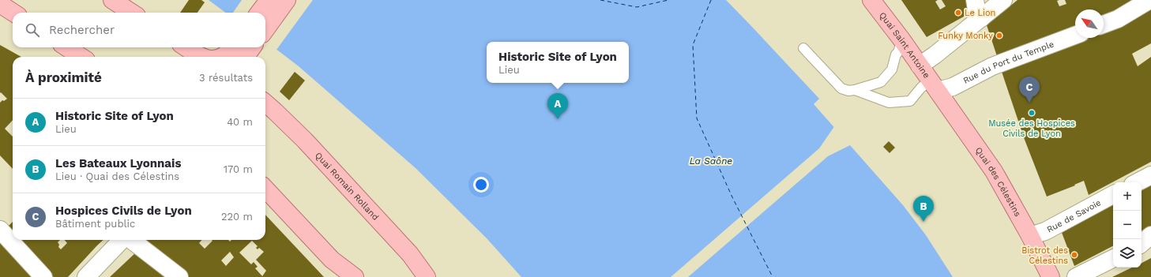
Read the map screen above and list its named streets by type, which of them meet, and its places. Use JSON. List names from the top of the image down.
{
  "streets": {
    "main road": ["Quai Saint Antoine", "Quai des Célestins", "Quai Romain Rolland"],
    "street": ["Rue du Port du Temple", "Rue de Savoie"]
  },
  "crossings": [
    ["Quai Saint Antoine", "Rue du Port du Temple"],
    ["Quai Saint Antoine", "Quai des Célestins"],
    ["Rue du Port du Temple", "Quai des Célestins"],
    ["Quai des Célestins", "Rue de Savoie"]
  ],
  "water": ["La Saône"],
  "places": [
    "Le Lion",
    "Funky Monky",
    "Musée des Hospices Civils de Lyon",
    "Bistrot des Célestins"
  ],
  "north": "top left",
  "page": {
    "search": "Rechercher",
    "popup": ["Historic Site of Lyon", "Lieu"],
    "heading": ["À proximité", "3 résultats"],
    "pins": ["C", "A", "B"],
    "list": [
      {
        "mark": "A",
        "name": "Historic Site of Lyon",
        "note": "Lieu",
        "value": "40 m"
      },
      {
        "mark": "B",
        "name": "Les Bateaux Lyonnais",
        "note": "Lieu · Quai des Célestins",
        "value": "170 m"
      },
      {
        "mark": "C",
        "name": "Hospices Civils de Lyon",
        "note": "Bâtiment public",
        "value": "220 m"
      }
    ],
    "map_buttons": ["+", "−"]
  }
}
